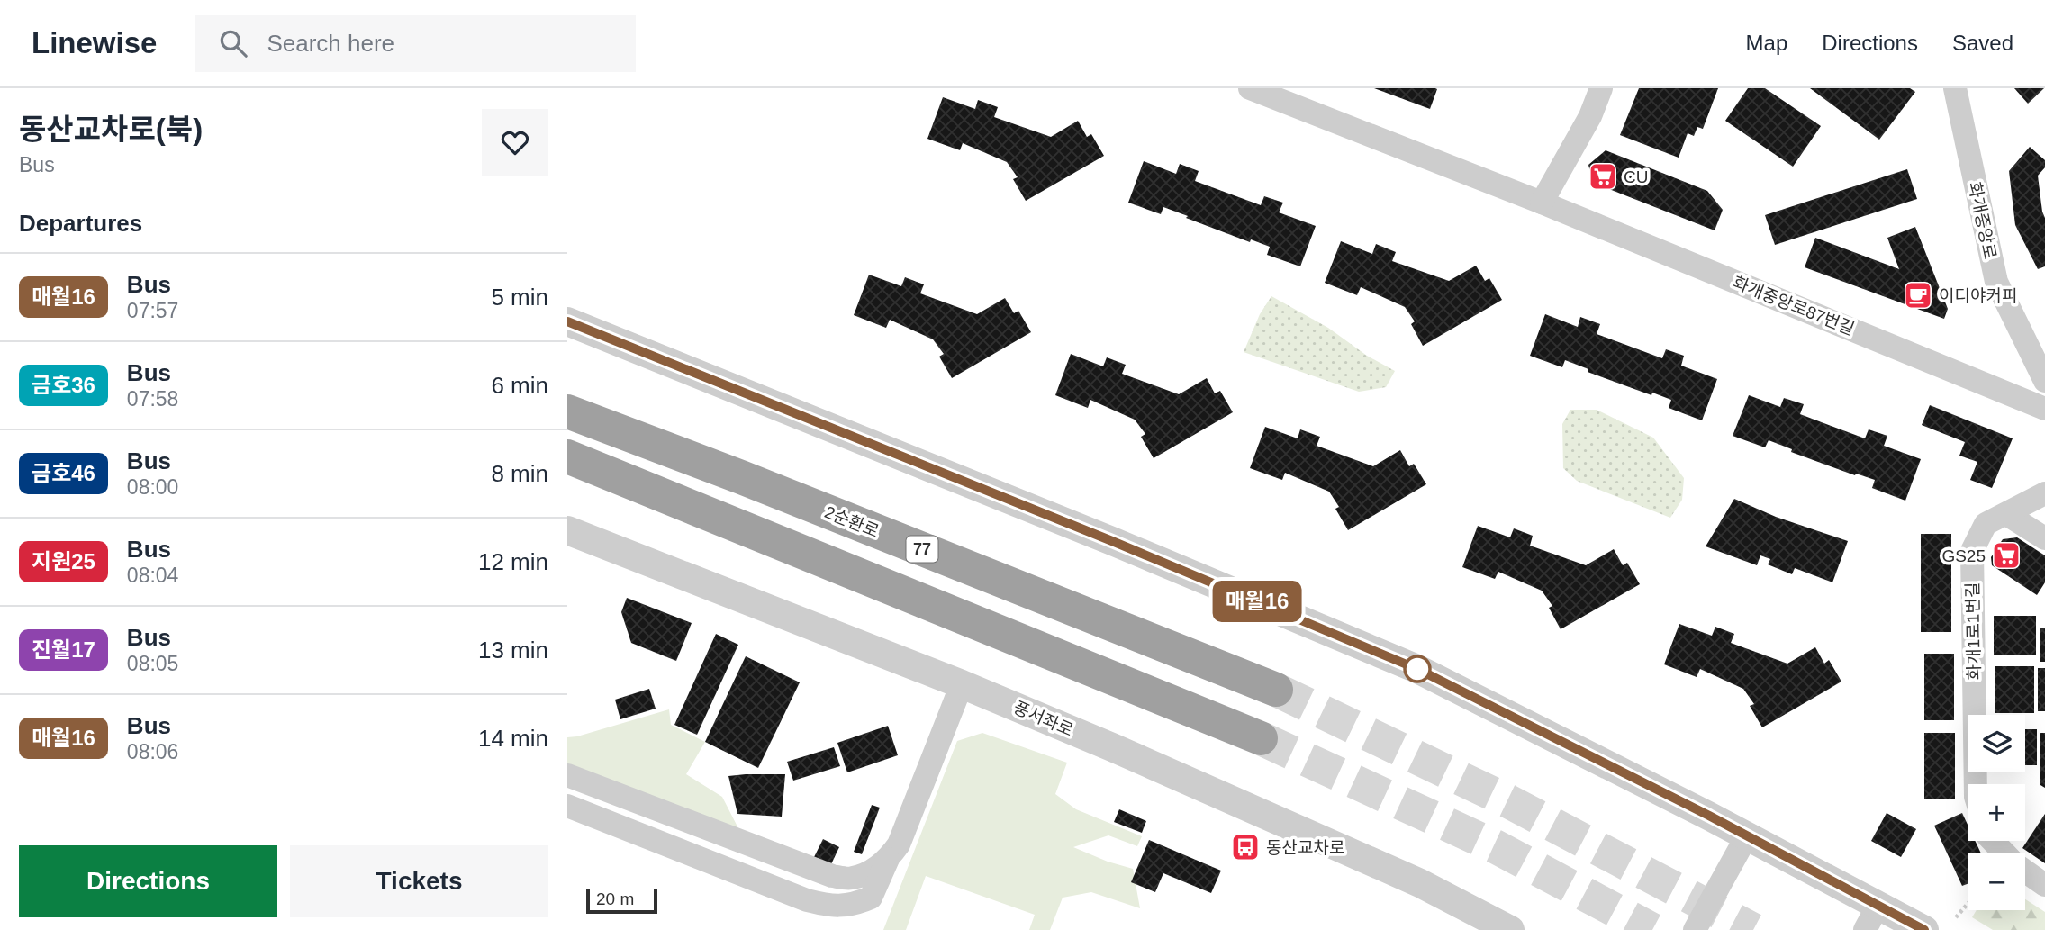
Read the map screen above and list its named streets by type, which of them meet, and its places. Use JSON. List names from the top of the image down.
{
  "streets": {
    "highway": ["2순환로", "77"],
    "street": [
      "화개중앙로",
      "화개중앙로87번길",
      "화개1로1번길",
      "풍서좌로"
    ]
  },
  "places": {
    "supermarket": ["CU", "GS25"],
    "cafe": ["이디야커피"],
    "bus stop": ["동산교차로"]
  },
  "lines": ["bus line 매월16"],
  "scale_bar": "20 m",
  "page": {
    "header": "Linewise",
    "search": "Search here",
    "nav": ["Map", "Directions", "Saved"],
    "heading": [
      ["동산교차로(북)", "Bus"],
      "Departures"
    ],
    "on_map": "매월16",
    "list": [
      {
        "mark": "매월16",
        "name": "Bus",
        "note": "07:57",
        "value": "5 min"
      },
      {
        "mark": "금호36",
        "name": "Bus",
        "note": "07:58",
        "value": "6 min"
      },
      {
        "mark": "금호46",
        "name": "Bus",
        "note": "08:00",
        "value": "8 min"
      },
      {
        "mark": "지원25",
        "name": "Bus",
        "note": "08:04",
        "value": "12 min"
      },
      {
        "mark": "진월17",
        "name": "Bus",
        "note": "08:05",
        "value": "13 min"
      },
      {
        "mark": "매월16",
        "name": "Bus",
        "note": "08:06",
        "value": "14 min"
      }
    ],
    "map_buttons": ["+", "−"],
    "buttons": ["Directions", "Tickets"],
    "scale": "20 m"
  }
}
